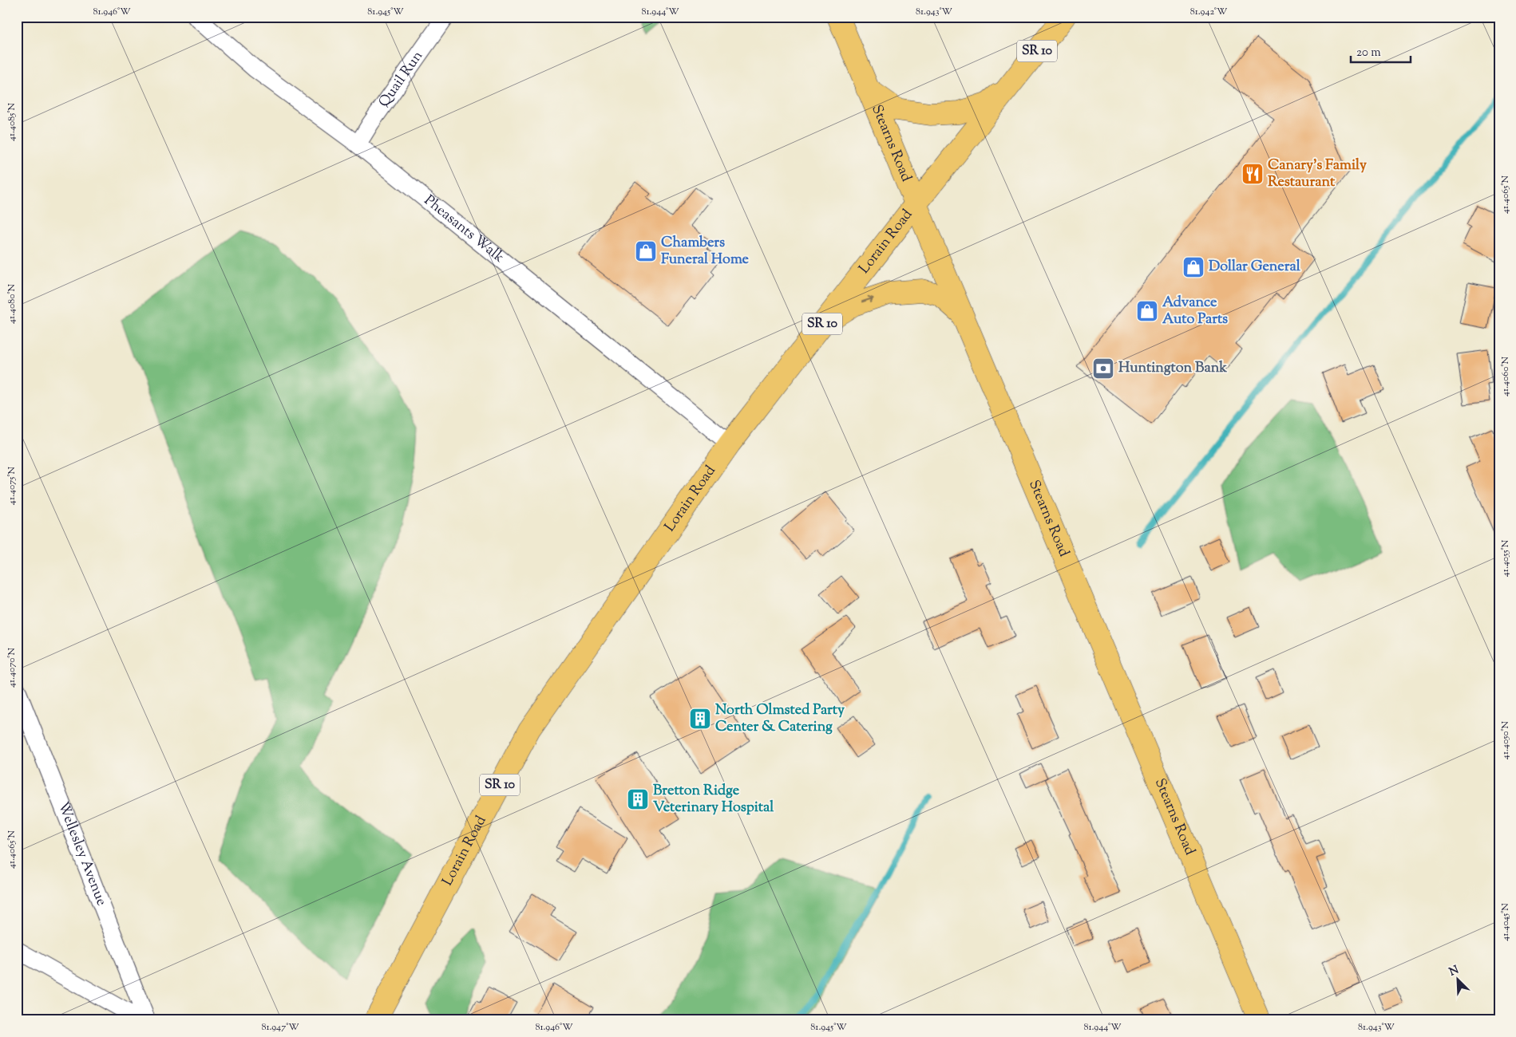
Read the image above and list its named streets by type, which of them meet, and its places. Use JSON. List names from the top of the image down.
{
  "streets": {
    "main road": ["SR 10", "Stearns Road", "Lorain Road"],
    "street": ["Quail Run", "Pheasants Walk", "Wellesley Avenue"]
  },
  "crossings": [
    ["Quail Run", "Pheasants Walk"],
    ["Stearns Road", "Lorain Road"],
    ["Pheasants Walk", "Lorain Road"]
  ],
  "places": {
    "restaurant": ["Canary's Family Restaurant"],
    "shop": ["Chambers Funeral Home", "Dollar General", "Advance Auto Parts"],
    "bank": ["Huntington Bank"],
    "building": ["North Olmsted Party Center & Catering", "Bretton Ridge Veterinary Hospital"]
  },
  "scale_bar": "20 m",
  "north": "top left",
  "coordinates": [
    "81.946°W",
    "81.945°W",
    "81.944°W",
    "81.943°W",
    "81.942°W",
    "41.4085°N",
    "41.4065°N",
    "41.4080°N",
    "41.4060°N",
    "41.4075°N",
    "41.4055°N",
    "41.4070°N",
    "41.4050°N",
    "41.4045°N",
    "81.947°W"
  ]
}
